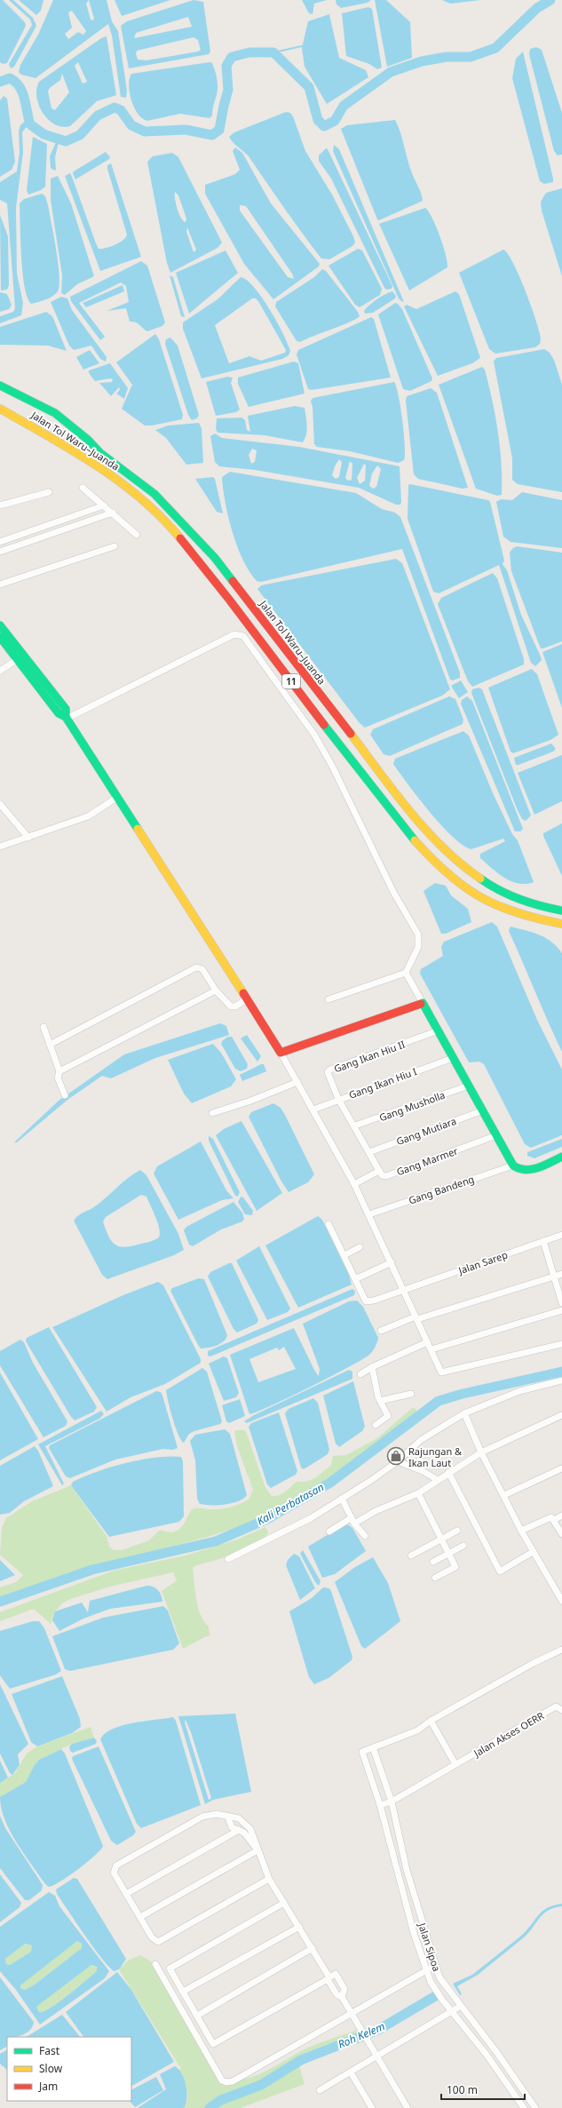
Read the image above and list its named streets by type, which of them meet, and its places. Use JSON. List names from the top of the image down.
{
  "streets": {
    "main road": ["Jalan Tol Waru–Juanda", "11"],
    "street": [
      "Gang Ikan Hiu II",
      "Gang Ikan Hiu I",
      "Gang Musholla",
      "Gang Mutiara",
      "Gang Marmer",
      "Gang Bandeng",
      "Jalan Sarep",
      "Jalan Akses OERR",
      "Jalan Sipoa"
    ]
  },
  "crossings": [
    ["Gang Ikan Hiu II", "Gang Ikan Hiu I"]
  ],
  "water": ["Kali Perbatasan", "Roh Kelem"],
  "places": {
    "shop": ["Rajungan & Ikan Laut"]
  },
  "legend": ["Fast", "Slow", "Jam"],
  "scale_bar": "100 m"
}
